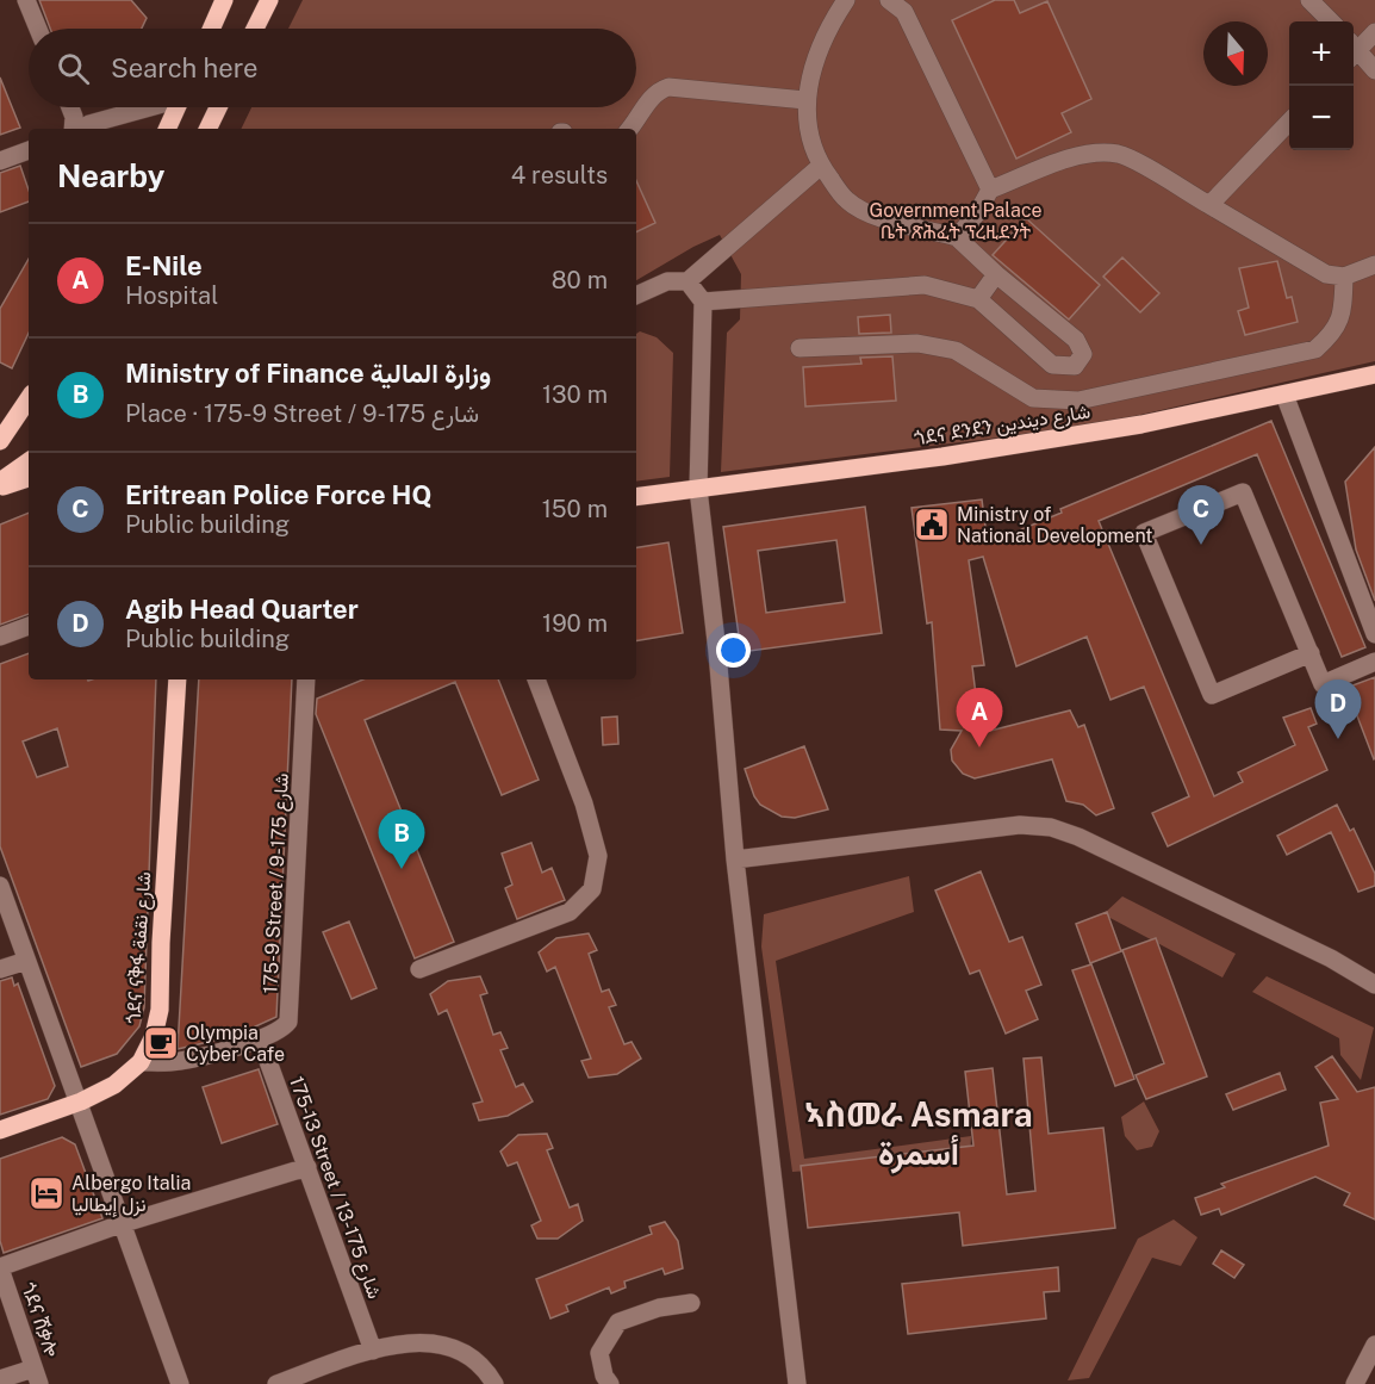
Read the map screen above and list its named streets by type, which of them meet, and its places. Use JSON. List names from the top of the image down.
{
  "streets": {
    "main road": ["ጎደና ደንደን شارع ديندين", "ጎደና ናቅፋ شارع نقفة"],
    "street": ["175-9 Street / شارع 175-9", "175-13 Street / شارع 175-13", "ጎደና ሸቃሎ"]
  },
  "crossings": [
    ["175-9 Street / شارع 175-9", "ጎደና ናቅፋ شارع نقفة"],
    ["175-9 Street / شارع 175-9", "175-13 Street / شارع 175-13"]
  ],
  "districts": ["ኣስመራ Asmara أسمرة"],
  "parks": ["Government Palace ቤት ጽሕፈት ፕረዚደንት"],
  "places": {
    "public building": ["Ministry of National Development"],
    "cafe": ["Olympia Cyber Cafe"],
    "hotel": ["Albergo Italia نزل إيطاليا"]
  },
  "north": "bottom",
  "page": {
    "map_buttons": ["+", "−"],
    "search": "Search here",
    "heading": ["Nearby", "4 results"],
    "list": [
      {
        "mark": "A",
        "name": "E-Nile",
        "note": "Hospital",
        "value": "80 m"
      },
      {
        "mark": "B",
        "name": "Ministry of Finance وزارة المالية",
        "note": "Place · 175-9 Street / شارع 175-9",
        "value": "130 m"
      },
      {
        "mark": "C",
        "name": "Eritrean Police Force HQ",
        "note": "Public building",
        "value": "150 m"
      },
      {
        "mark": "D",
        "name": "Agib Head Quarter",
        "note": "Public building",
        "value": "190 m"
      }
    ],
    "pins": [
      "C",
      "D",
      "A",
      "B"
    ]
  }
}
